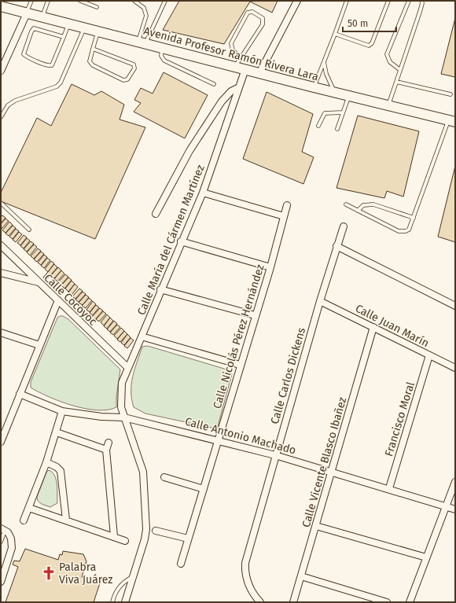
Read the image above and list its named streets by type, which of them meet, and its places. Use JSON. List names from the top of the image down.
{
  "streets": {
    "main road": ["Avenida Profesor Ramón Rivera Lara"],
    "street": [
      "Calle María del Cármen Martínez",
      "Calle Cocoyoc",
      "Calle Juan Marín",
      "Calle Nicolás Pérez Hernández",
      "Calle Carlos Dickens",
      "Francisco Moral",
      "Calle Antonio Machado",
      "Calle Vicente Blasco Ibañez"
    ]
  },
  "crossings": [
    ["Avenida Profesor Ramón Rivera Lara", "Calle María del Cármen Martínez"],
    ["Calle María del Cármen Martínez", "Calle Cocoyoc"],
    ["Calle María del Cármen Martínez", "Calle Antonio Machado"],
    ["Calle Juan Marín", "Calle Carlos Dickens"],
    ["Calle Juan Marín", "Francisco Moral"],
    ["Calle Juan Marín", "Calle Vicente Blasco Ibañez"],
    ["Calle Nicolás Pérez Hernández", "Calle Antonio Machado"],
    ["Calle Carlos Dickens", "Calle Antonio Machado"],
    ["Francisco Moral", "Calle Antonio Machado"],
    ["Calle Antonio Machado", "Calle Vicente Blasco Ibañez"]
  ],
  "places": {
    "church": ["Palabra Viva Juárez"]
  },
  "scale_bar": "50 m"
}
